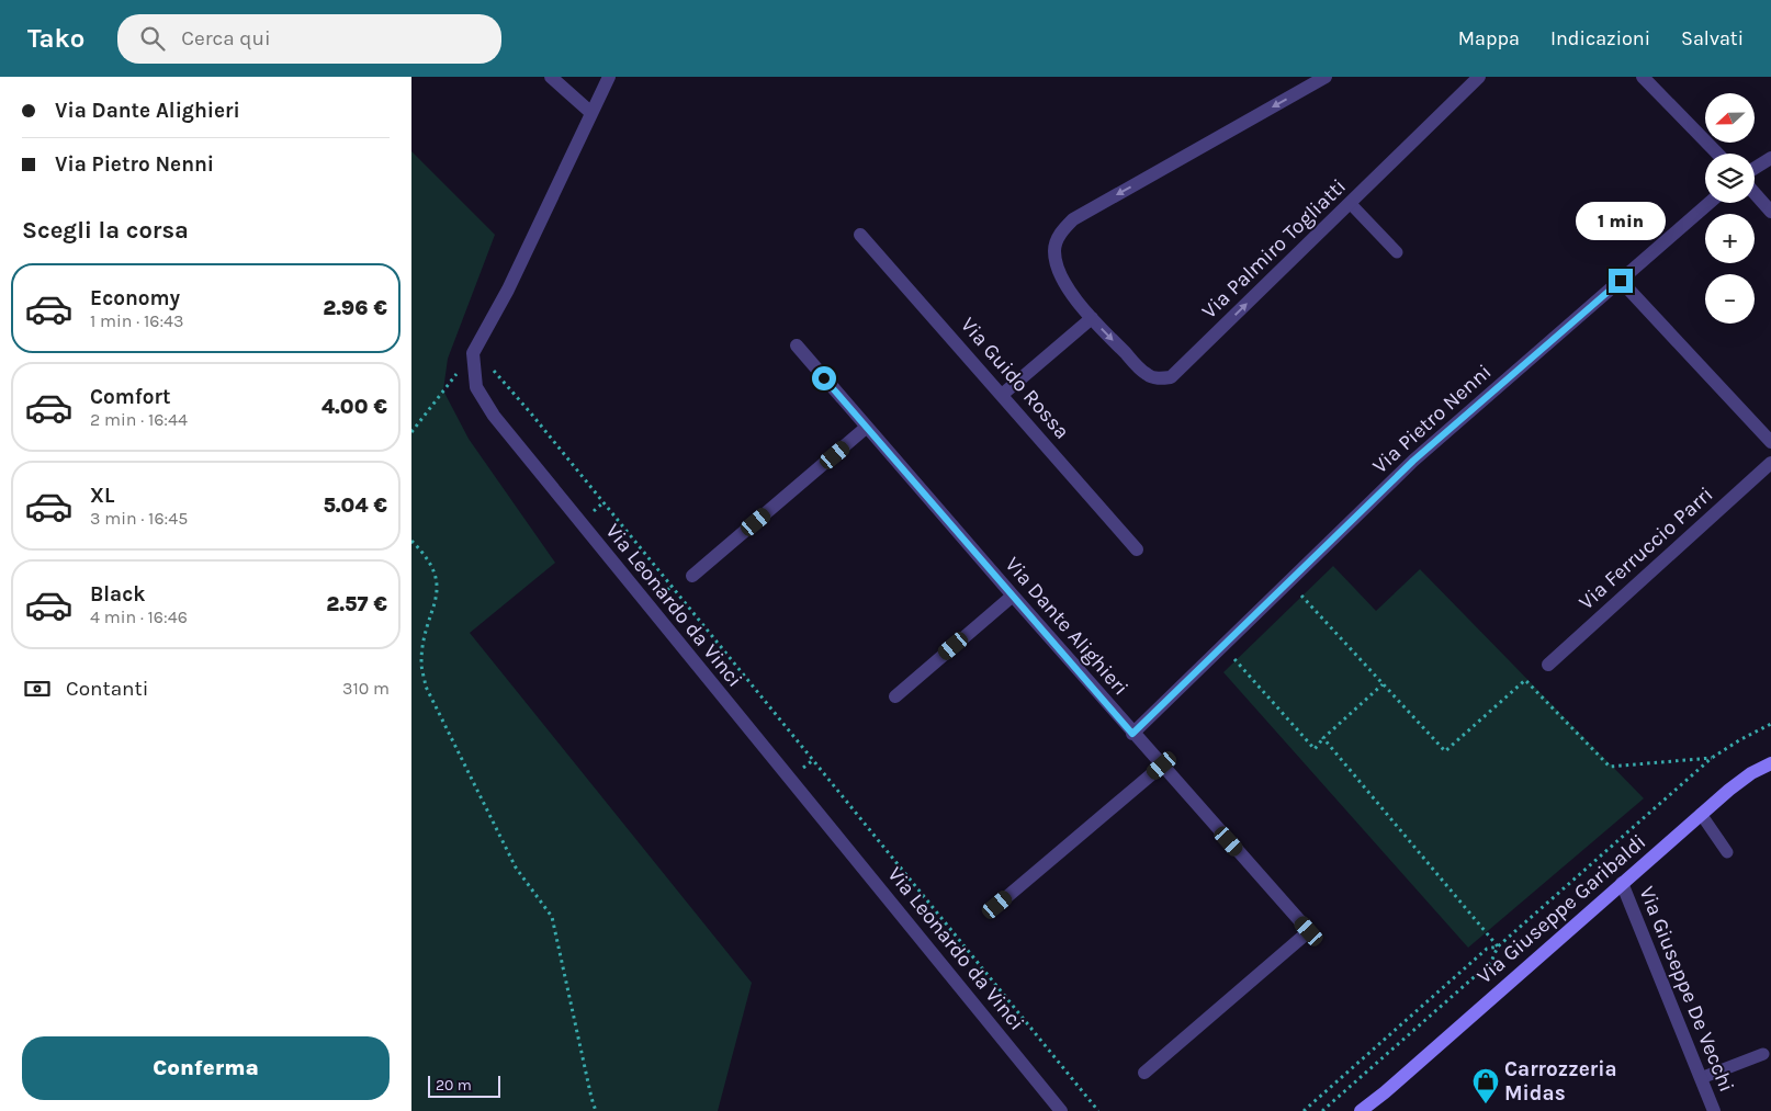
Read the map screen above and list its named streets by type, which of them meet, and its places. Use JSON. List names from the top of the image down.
{
  "streets": {
    "main road": ["Via Giuseppe Garibaldi"],
    "street": [
      "Via Palmiro Togliatti",
      "Via Guido Rossa",
      "Via Pietro Nenni",
      "Via Ferruccio Parri",
      "Via Leonardo da Vinci",
      "Via Dante Alighieri",
      "Via Giuseppe De Vecchi"
    ]
  },
  "crossings": [
    ["Via Pietro Nenni", "Via Dante Alighieri"],
    ["Via Giuseppe Garibaldi", "Via Giuseppe De Vecchi"]
  ],
  "places": {
    "shop": ["Carrozzeria Midas"]
  },
  "scale_bar": "20 m",
  "north": "left",
  "page": {
    "header": "Tako",
    "search": "Cerca qui",
    "nav": ["Mappa", "Indicazioni", "Salvati"],
    "banner": ["Via Dante Alighieri", "Via Pietro Nenni"],
    "map_buttons": ["+", "−"],
    "heading": "Scegli la corsa",
    "bubble": "1 min",
    "list": [
      {
        "name": "Economy",
        "note": "1 min · 16:43",
        "value": "2.96 €"
      },
      {
        "name": "Comfort",
        "note": "2 min · 16:44",
        "value": "4.00 €"
      },
      {
        "name": "XL",
        "note": "3 min · 16:45",
        "value": "5.04 €"
      },
      {
        "name": "Black",
        "note": "4 min · 16:46",
        "value": "2.57 €"
      }
    ],
    "pay": ["Contanti", "310 m"],
    "buttons": "Conferma",
    "scale": "20 m"
  }
}
